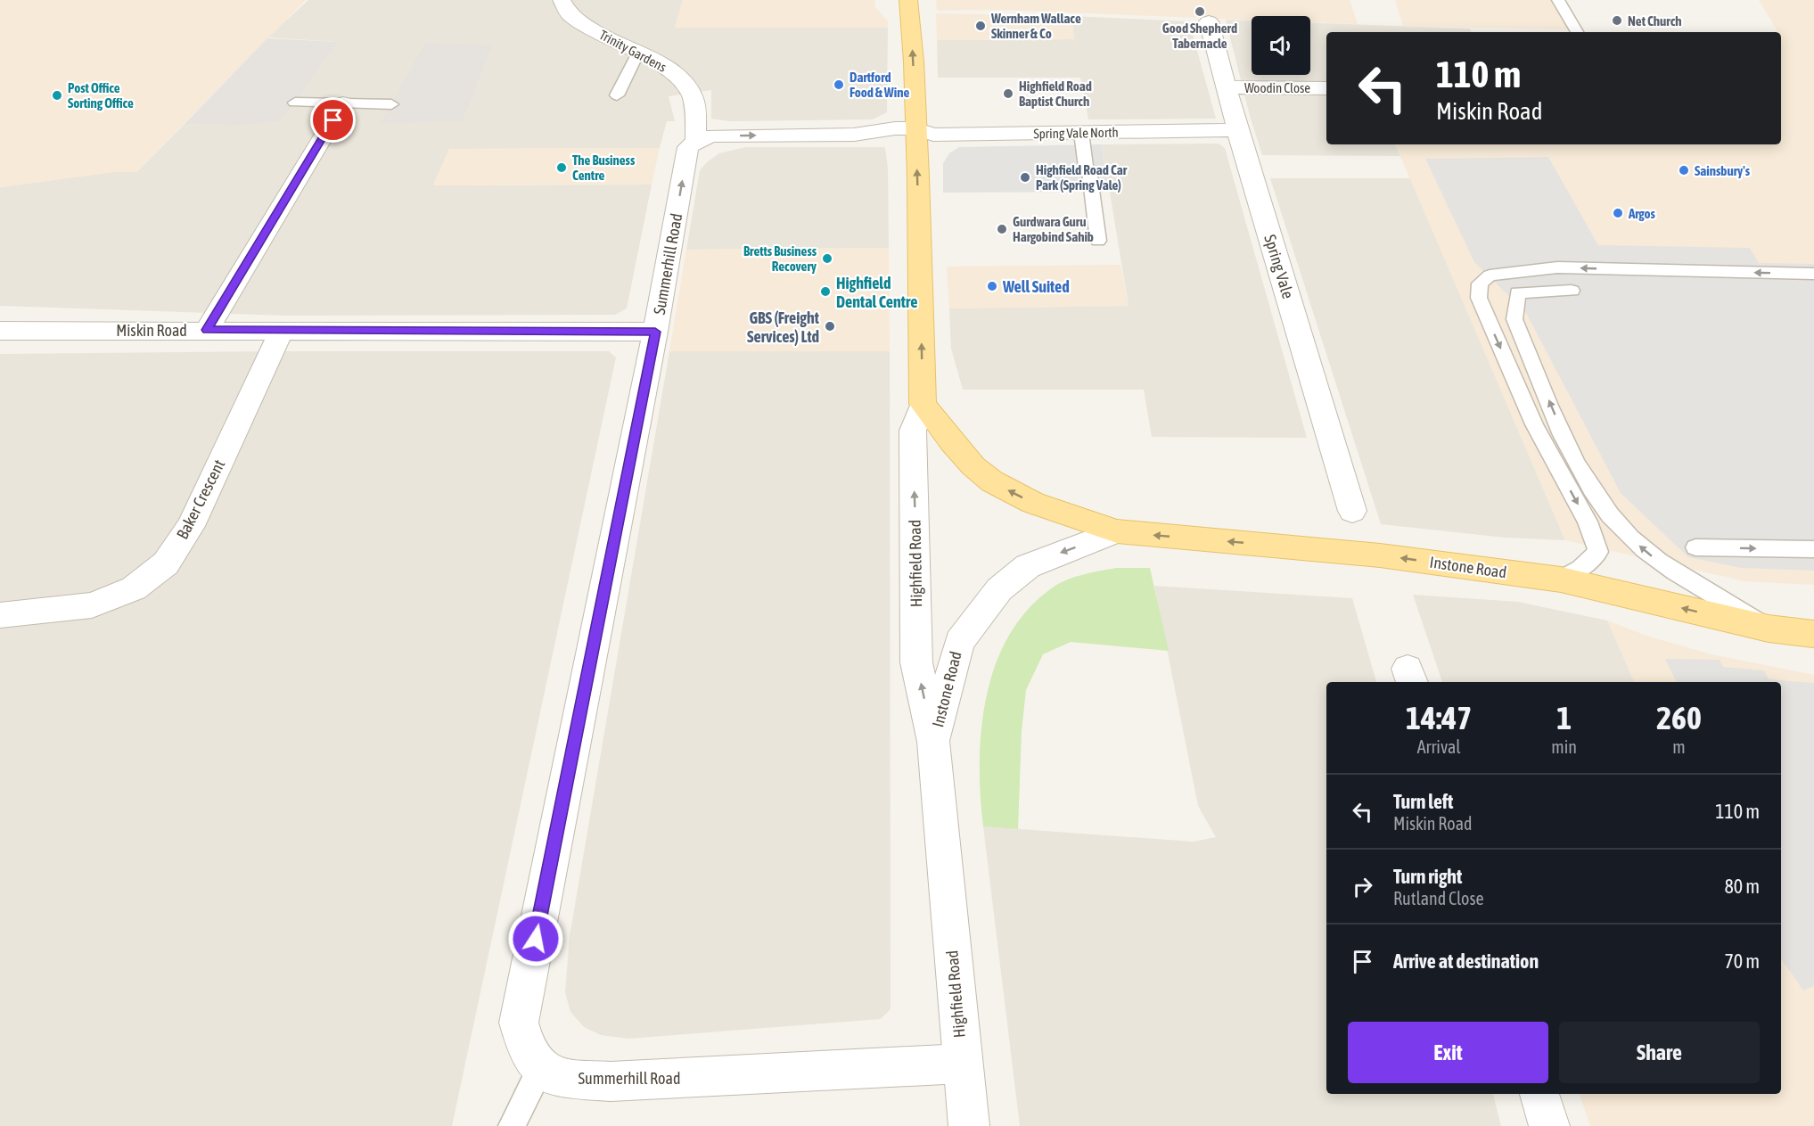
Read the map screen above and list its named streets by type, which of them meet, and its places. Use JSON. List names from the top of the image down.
{
  "streets": {
    "main road": ["Highfield Road", "Instone Road"],
    "street": [
      "Trinity Gardens",
      "Woodin Close",
      "Spring Vale North",
      "Summerhill Road",
      "Spring Vale",
      "Miskin Road",
      "Baker Crescent"
    ]
  },
  "crossings": [
    ["Trinity Gardens", "Summerhill Road"],
    ["Woodin Close", "Spring Vale"],
    ["Spring Vale North", "Spring Vale"],
    ["Spring Vale North", "Highfield Road"],
    ["Summerhill Road", "Miskin Road"],
    ["Summerhill Road", "Highfield Road"],
    ["Miskin Road", "Baker Crescent"],
    ["Highfield Road", "Instone Road"]
  ],
  "one_way": ["Highfield Road", "Instone Road"],
  "places": [
    "Good Shepherd Tabernacle",
    "Net Church",
    "Wernham Wallace Skinner & Co",
    "Dartford Food & Wine",
    "Highfield Road Baptist Church",
    "Post Office Sorting Office",
    "The Business Centre",
    "Sainsbury's",
    "Highfield Road Car Park (Spring Vale)",
    "Argos",
    "Gurdwara Guru Hargobind Sahib",
    "Bretts Business Recovery",
    "Well Suited",
    "Highfield Dental Centre",
    "GBS (Freight Services) Ltd"
  ],
  "page": {
    "turn": ["110 m", "Miskin Road"],
    "eta": [
      "14:47",
      "Arrival",
      "1",
      "min",
      "260",
      "m"
    ],
    "list": [
      {
        "name": "Turn left",
        "note": "Miskin Road",
        "value": "110 m"
      },
      {
        "name": "Turn right",
        "note": "Rutland Close",
        "value": "80 m"
      },
      {
        "name": "Arrive at destination",
        "value": "70 m"
      }
    ],
    "buttons": ["Exit", "Share"]
  }
}
